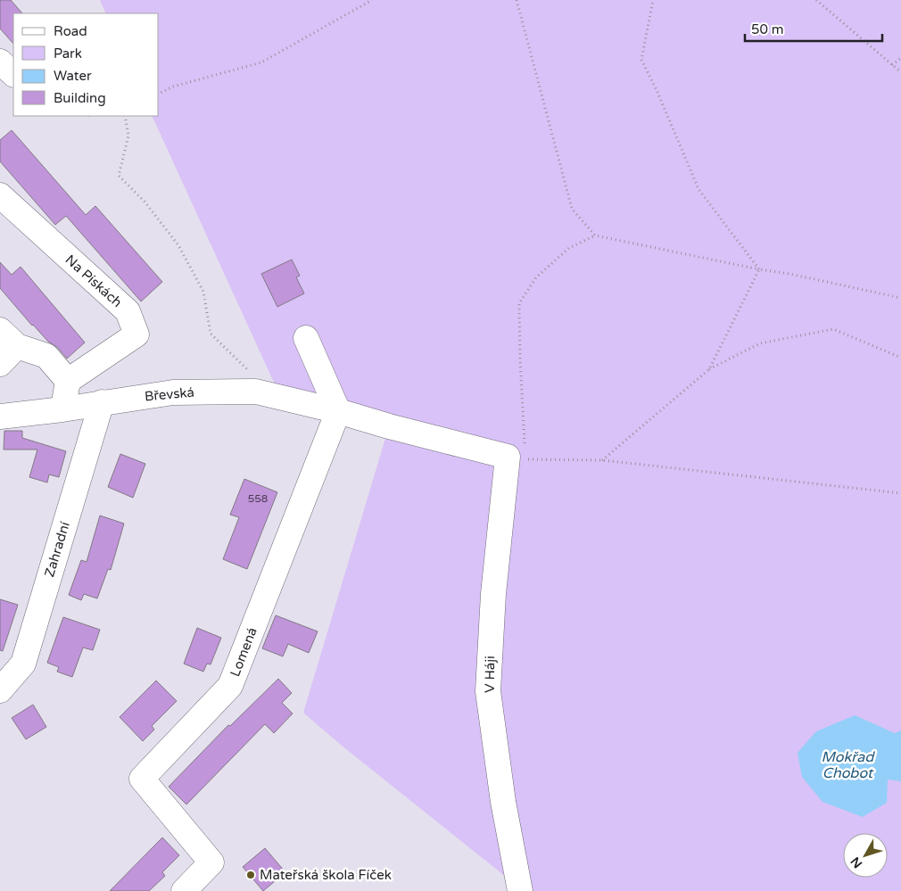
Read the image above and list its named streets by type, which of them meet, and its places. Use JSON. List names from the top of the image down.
{
  "streets": {
    "street": [
      "Na Pískách",
      "Břevská",
      "Zahradní",
      "Lomená",
      "V Háji"
    ]
  },
  "crossings": [
    ["Břevská", "Zahradní"],
    ["Břevská", "Lomená"],
    ["Břevská", "V Háji"]
  ],
  "water": ["Mokřad Chobot"],
  "places": ["Mateřská škola Fíček"],
  "house_numbers": ["558"],
  "legend": [
    "Road",
    "Park",
    "Water",
    "Building"
  ],
  "scale_bar": "50 m",
  "north": "bottom left"
}
